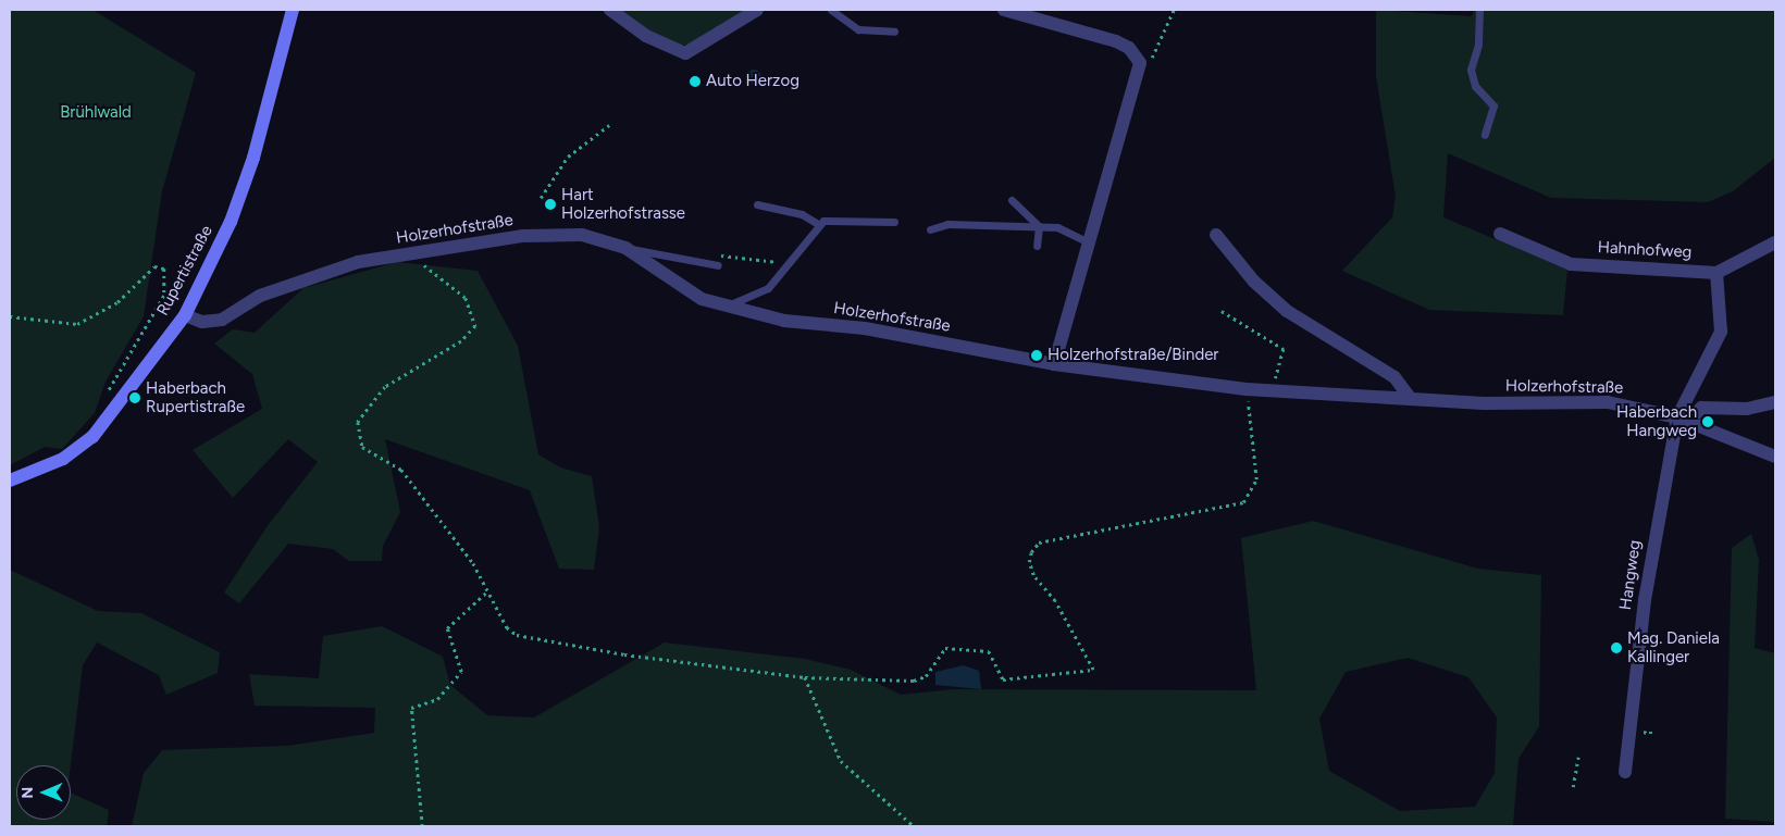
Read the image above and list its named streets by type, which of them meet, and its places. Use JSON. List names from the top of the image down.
{
  "streets": {
    "main road": ["Rupertistraße"],
    "street": ["Holzerhofstraße", "Hahnhofweg", "Hangweg"]
  },
  "crossings": [
    ["Holzerhofstraße", "Rupertistraße"],
    ["Holzerhofstraße", "Hangweg"]
  ],
  "parks": ["Brühlwald"],
  "places": [
    "Auto Herzog",
    "Hart Holzerhofstrasse",
    "Holzerhofstraße/Binder",
    "Haberbach Rupertistraße",
    "Haberbach Hangweg",
    "Mag. Daniela Kallinger"
  ],
  "north": "left"
}
